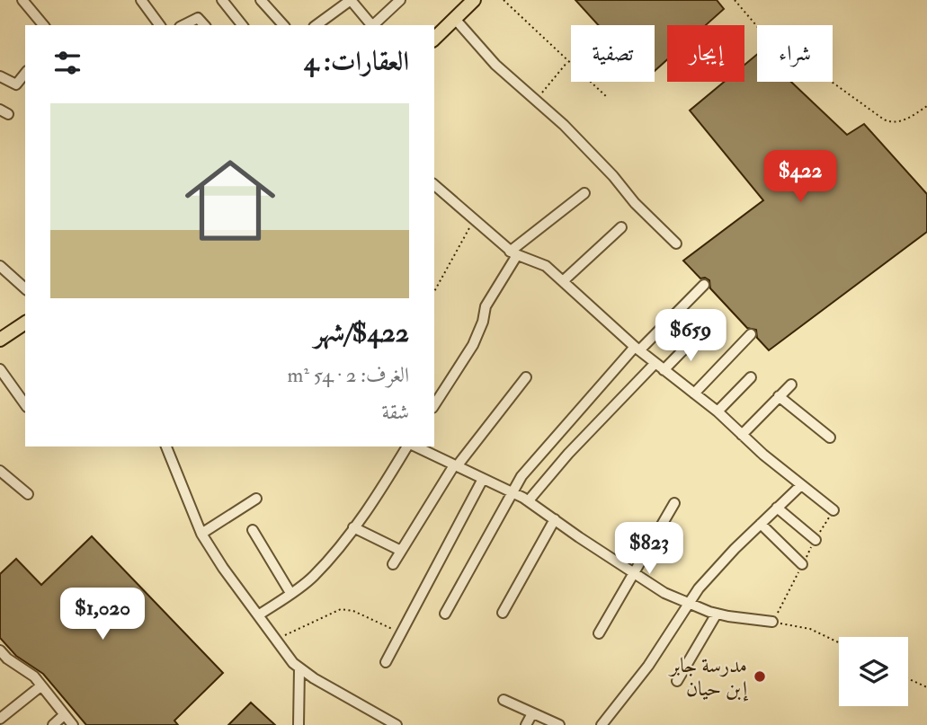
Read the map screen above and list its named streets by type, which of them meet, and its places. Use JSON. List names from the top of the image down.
{
  "places": ["مدرسة جابر إبن حيان"],
  "page": {
    "chip": ["شراء", "إيجار", "تصفية"],
    "heading": "العقارات: 4",
    "list": [
      {
        "name": "$422/شهر",
        "note": "الغرف: 2 · 54 m² · شقة"
      }
    ],
    "price": [
      "$422",
      "$659",
      "$823",
      "$1,020"
    ]
  }
}
